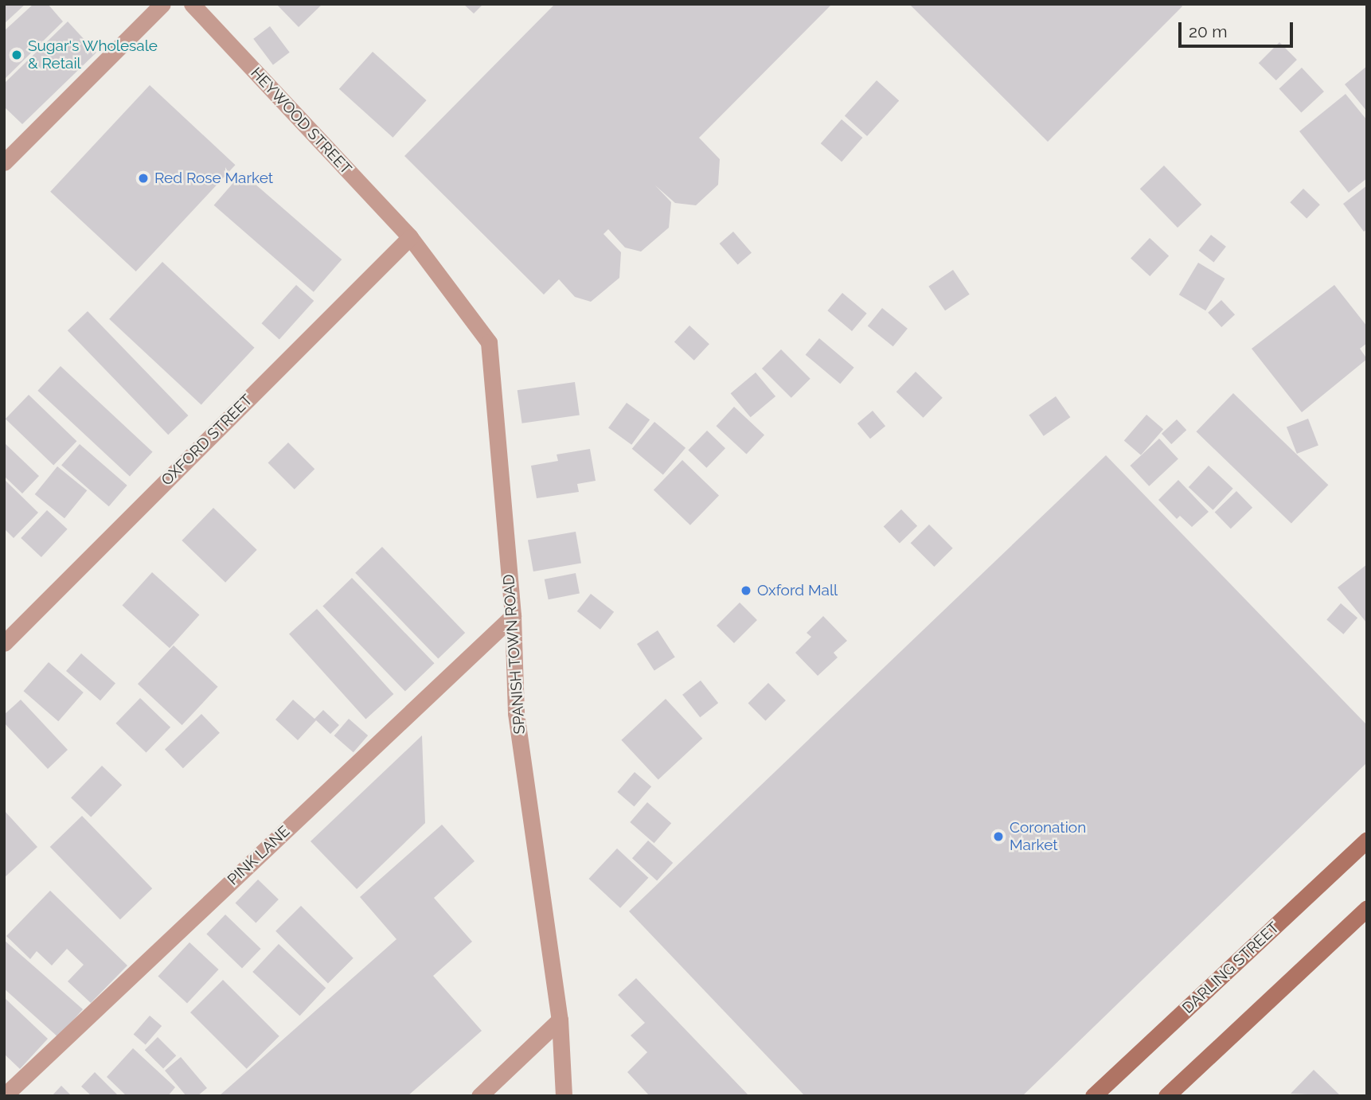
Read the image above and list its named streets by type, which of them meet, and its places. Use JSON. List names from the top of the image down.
{
  "streets": {
    "street": [
      "HEYWOOD STREET",
      "OXFORD STREET",
      "SPANISH TOWN ROAD",
      "PINK LANE",
      "DARLING STREET"
    ]
  },
  "crossings": [
    ["HEYWOOD STREET", "OXFORD STREET"],
    ["HEYWOOD STREET", "SPANISH TOWN ROAD"],
    ["OXFORD STREET", "SPANISH TOWN ROAD"],
    ["SPANISH TOWN ROAD", "PINK LANE"]
  ],
  "places": [
    "Sugar's Wholesale & Retail",
    "Red Rose Market",
    "Oxford Mall",
    "Coronation Market"
  ],
  "scale_bar": "20 m"
}
